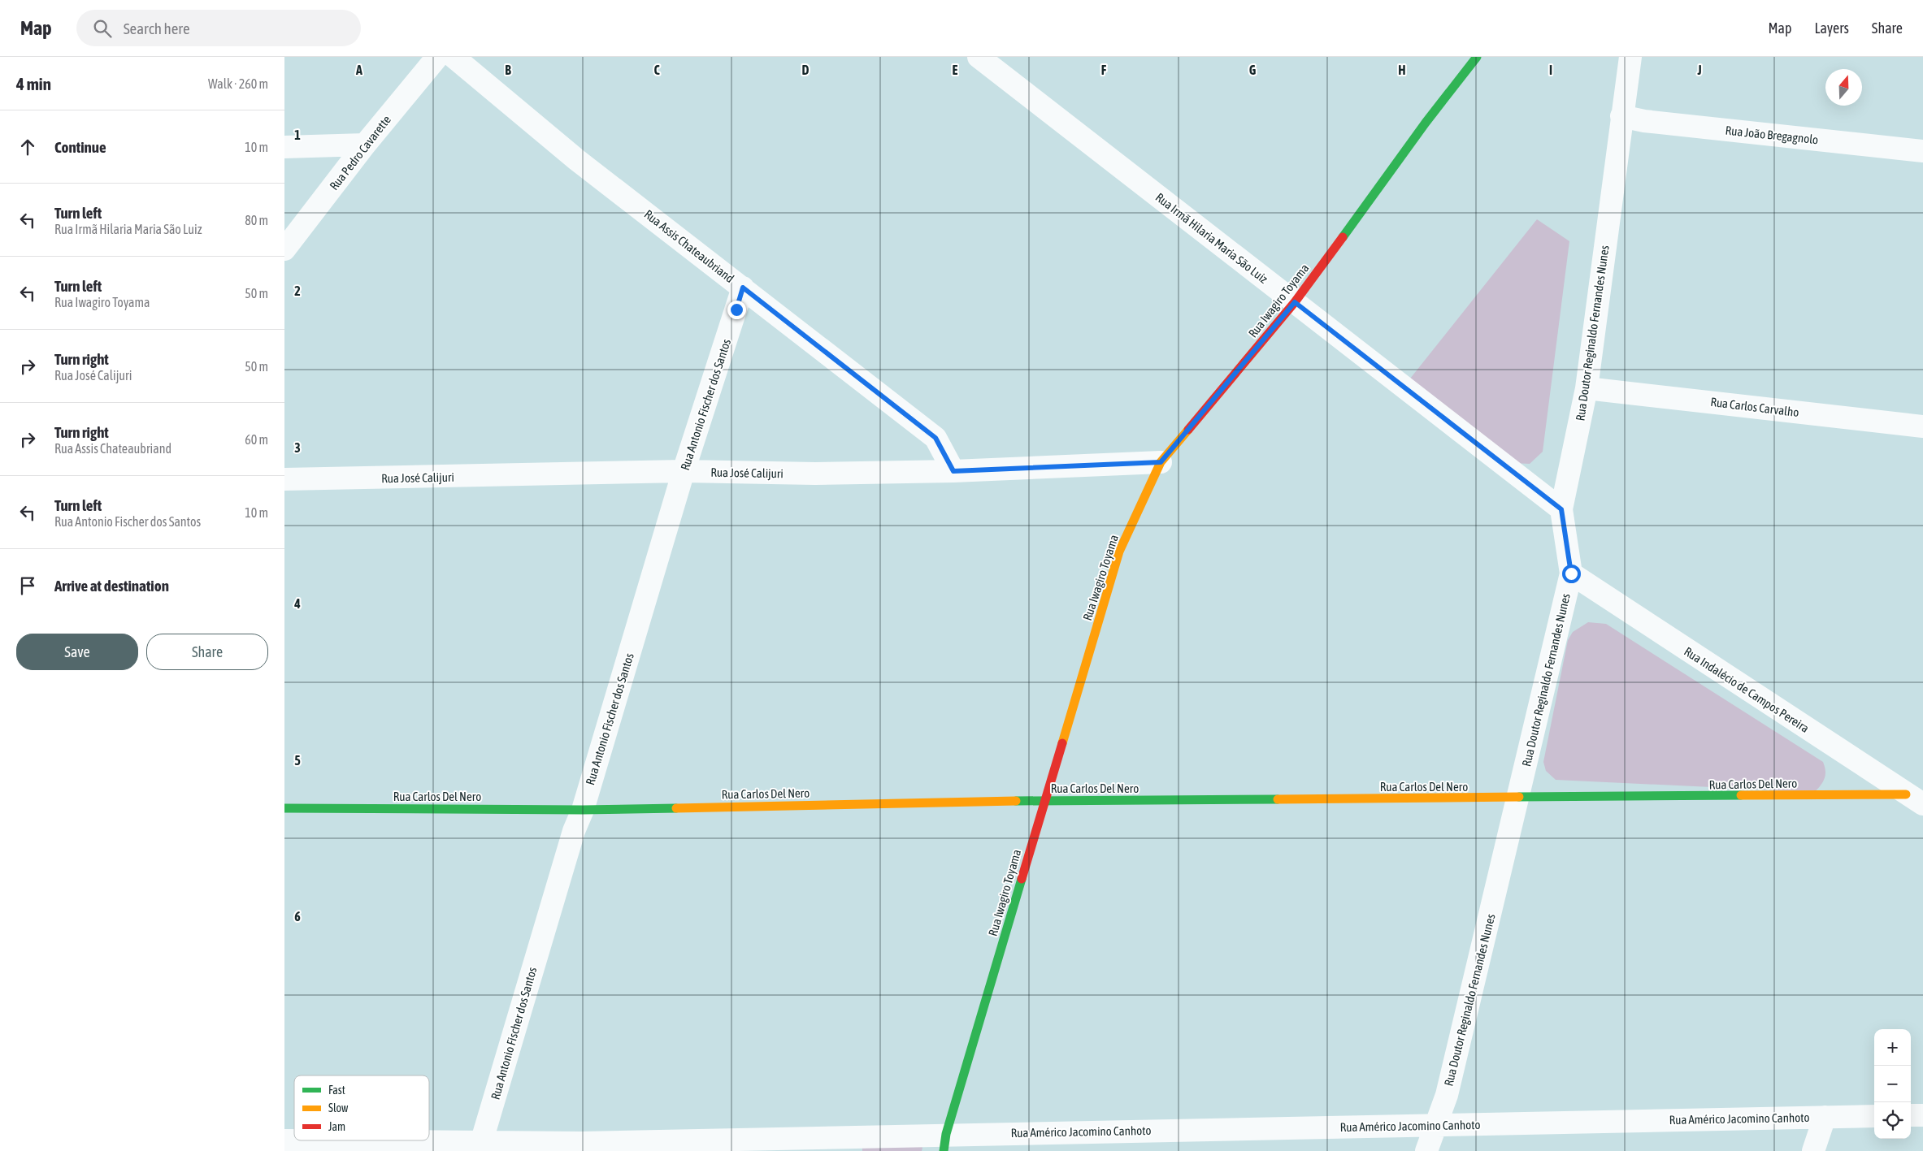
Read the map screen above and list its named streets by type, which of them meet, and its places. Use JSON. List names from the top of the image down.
{
  "streets": {
    "street": [
      "Rua João Bregagnolo",
      "Rua Pedro Cavarette",
      "Rua Irmã Hilaria Maria São Luiz",
      "Rua Assis Chateaubriand",
      "Rua Iwagiro Toyama",
      "Rua Doutor Reginaldo Fernandes Nunes",
      "Rua Antonio Fischer dos Santos",
      "Rua Carlos Carvalho",
      "Rua José Calijuri",
      "Rua Indalécio de Campos Pereira",
      "Rua Carlos Del Nero",
      "Rua Américo Jacomino Canhoto"
    ]
  },
  "crossings": [
    ["Rua João Bregagnolo", "Rua Doutor Reginaldo Fernandes Nunes"],
    ["Rua Irmã Hilaria Maria São Luiz", "Rua Iwagiro Toyama"],
    ["Rua Irmã Hilaria Maria São Luiz", "Rua Doutor Reginaldo Fernandes Nunes"],
    ["Rua Assis Chateaubriand", "Rua Antonio Fischer dos Santos"],
    ["Rua Assis Chateaubriand", "Rua José Calijuri"],
    ["Rua Iwagiro Toyama", "Rua José Calijuri"],
    ["Rua Iwagiro Toyama", "Rua Carlos Del Nero"],
    ["Rua Iwagiro Toyama", "Rua Américo Jacomino Canhoto"],
    ["Rua Doutor Reginaldo Fernandes Nunes", "Rua Carlos Carvalho"],
    ["Rua Doutor Reginaldo Fernandes Nunes", "Rua Indalécio de Campos Pereira"],
    ["Rua Doutor Reginaldo Fernandes Nunes", "Rua Carlos Del Nero"],
    ["Rua Doutor Reginaldo Fernandes Nunes", "Rua Américo Jacomino Canhoto"],
    ["Rua Antonio Fischer dos Santos", "Rua José Calijuri"],
    ["Rua Antonio Fischer dos Santos", "Rua Carlos Del Nero"],
    ["Rua Antonio Fischer dos Santos", "Rua Américo Jacomino Canhoto"],
    ["Rua Indalécio de Campos Pereira", "Rua Carlos Del Nero"]
  ],
  "legend": ["Fast", "Slow", "Jam"],
  "north": "top",
  "page": {
    "header": "Map",
    "search": "Search here",
    "nav": ["Map", "Layers", "Share"],
    "heading": ["4 min", "Walk · 260 m"],
    "list": [
      ["Continue", "10 m"],
      ["Turn left", "Rua Irmã Hilaria Maria São Luiz", "80 m"],
      ["Turn left", "Rua Iwagiro Toyama", "50 m"],
      ["Turn right", "Rua José Calijuri", "50 m"],
      ["Turn right", "Rua Assis Chateaubriand", "60 m"],
      ["Turn left", "Rua Antonio Fischer dos Santos", "10 m"],
      "Arrive at destination"
    ],
    "buttons": ["Save", "Share"],
    "map_buttons": ["+", "−"]
  },
  "grid": {
    "columns": [
      "A",
      "B",
      "C",
      "D",
      "E",
      "F",
      "G",
      "H",
      "I",
      "J"
    ],
    "rows": [
      "1",
      "2",
      "3",
      "4",
      "5",
      "6"
    ]
  }
}
